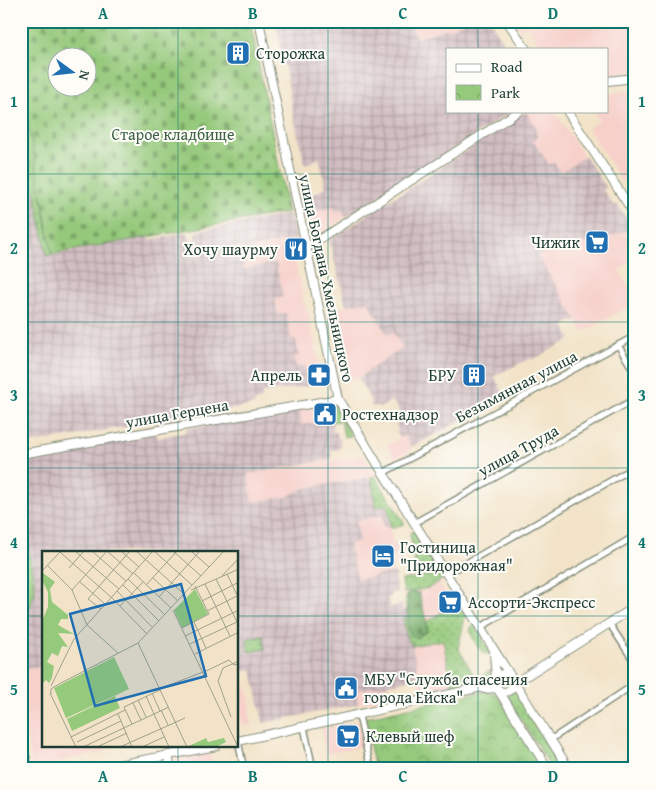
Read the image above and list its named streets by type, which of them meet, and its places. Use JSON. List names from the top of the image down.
{
  "streets": {
    "street": [
      "улица Богдана Хмельницкого",
      "Безымянная улица",
      "улица Герцена",
      "улица Труда"
    ]
  },
  "crossings": [
    ["улица Богдана Хмельницкого", "Безымянная улица"],
    ["улица Богдана Хмельницкого", "улица Герцена"],
    ["улица Богдана Хмельницкого", "улица Труда"]
  ],
  "parks": ["Старое кладбище"],
  "places": {
    "building": ["Сторожка", "БРУ"],
    "supermarket": ["Чижик", "Ассорти-Экспресс", "Клевый шеф"],
    "restaurant": ["Хочу шаурму"],
    "pharmacy": ["Апрель"],
    "public building": ["Ростехнадзор", "МБУ \"Служба спасения города Ейска\""],
    "hotel": ["Гостиница \"Придорожная\""]
  },
  "legend": ["Road", "Park"],
  "north": "right",
  "grid": {
    "columns": [
      "A",
      "B",
      "C",
      "D"
    ],
    "rows": [
      "1",
      "2",
      "3",
      "4",
      "5"
    ]
  }
}
